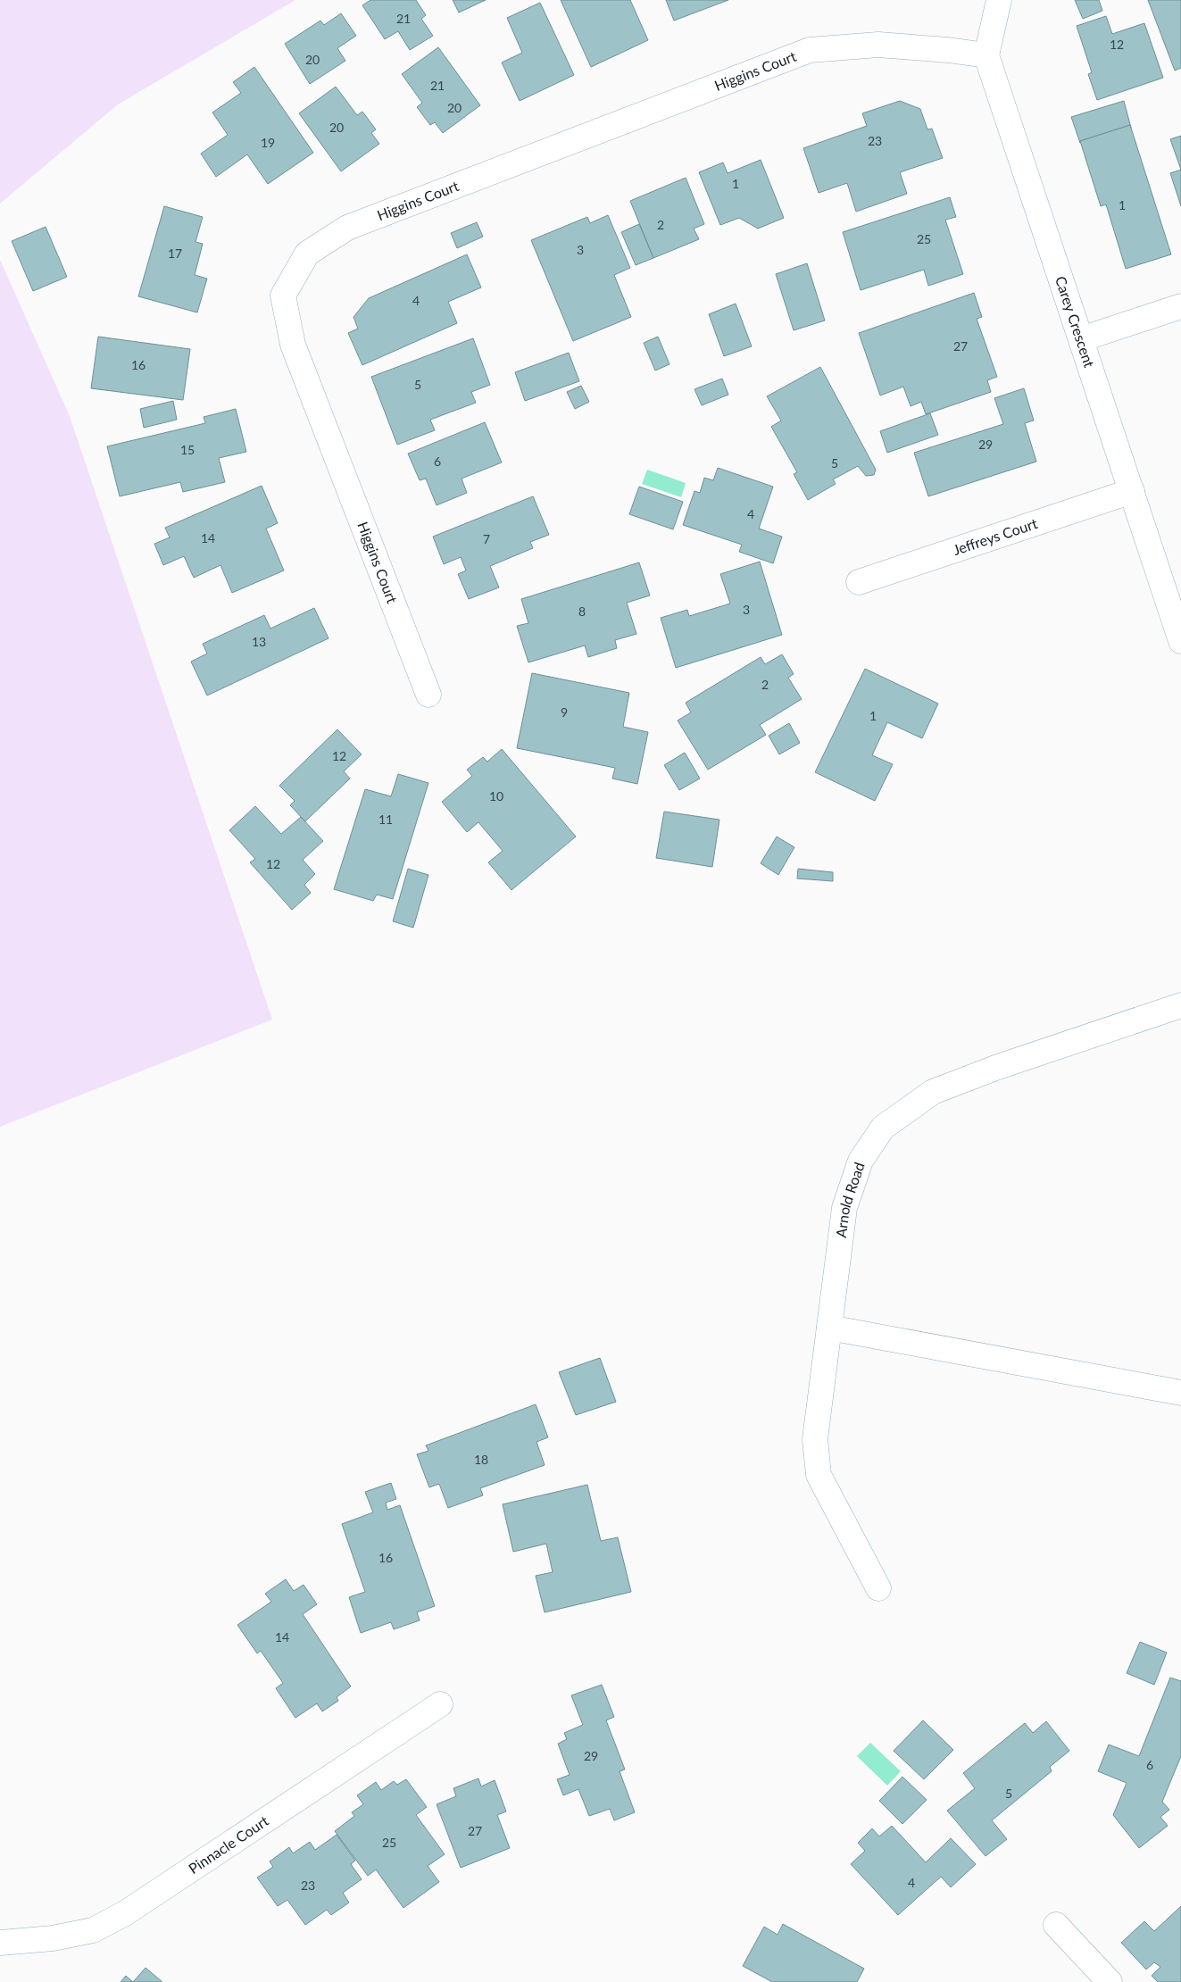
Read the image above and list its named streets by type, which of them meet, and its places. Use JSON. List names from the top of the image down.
{
  "streets": {
    "street": [
      "Higgins Court",
      "Carey Crescent",
      "Jeffreys Court",
      "Arnold Road",
      "Pinnacle Court"
    ]
  },
  "crossings": [
    ["Higgins Court", "Carey Crescent"],
    ["Carey Crescent", "Jeffreys Court"]
  ],
  "house_numbers": [
    "21",
    "12",
    "20",
    "21",
    "20",
    "20",
    "23",
    "19",
    "1",
    "1",
    "2",
    "25",
    "3",
    "17",
    "4",
    "27",
    "16",
    "5",
    "29",
    "15",
    "6",
    "5",
    "4",
    "14",
    "7",
    "3",
    "8",
    "13",
    "2",
    "9",
    "1",
    "12",
    "10",
    "11",
    "12",
    "18",
    "16",
    "14",
    "29",
    "6",
    "5",
    "27",
    "25",
    "4",
    "23"
  ]
}
